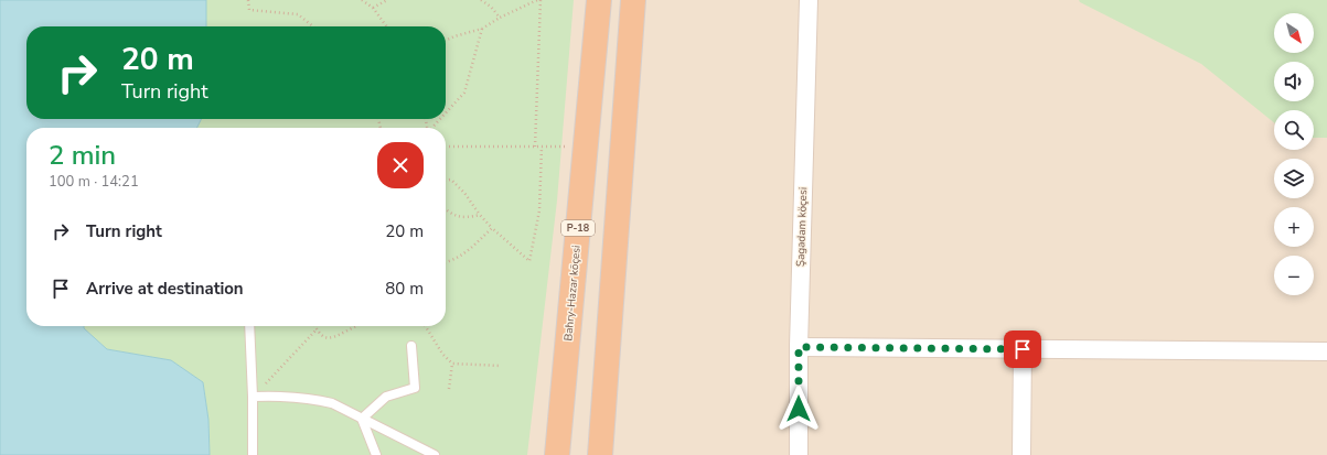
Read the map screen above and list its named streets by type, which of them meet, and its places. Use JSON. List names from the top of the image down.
{
  "streets": {
    "highway": ["P-18", "Bahry-Hazar köçesi"],
    "street": ["Şagadam köçesi"]
  },
  "north": "bottom right",
  "page": {
    "map_buttons": ["+", "−"],
    "turn": ["20 m", "Turn right"],
    "heading": ["2 min", "100 m · 14:21"],
    "list": [
      {
        "name": "Turn right",
        "value": "20 m"
      },
      {
        "name": "Arrive at destination",
        "value": "80 m"
      }
    ]
  }
}
